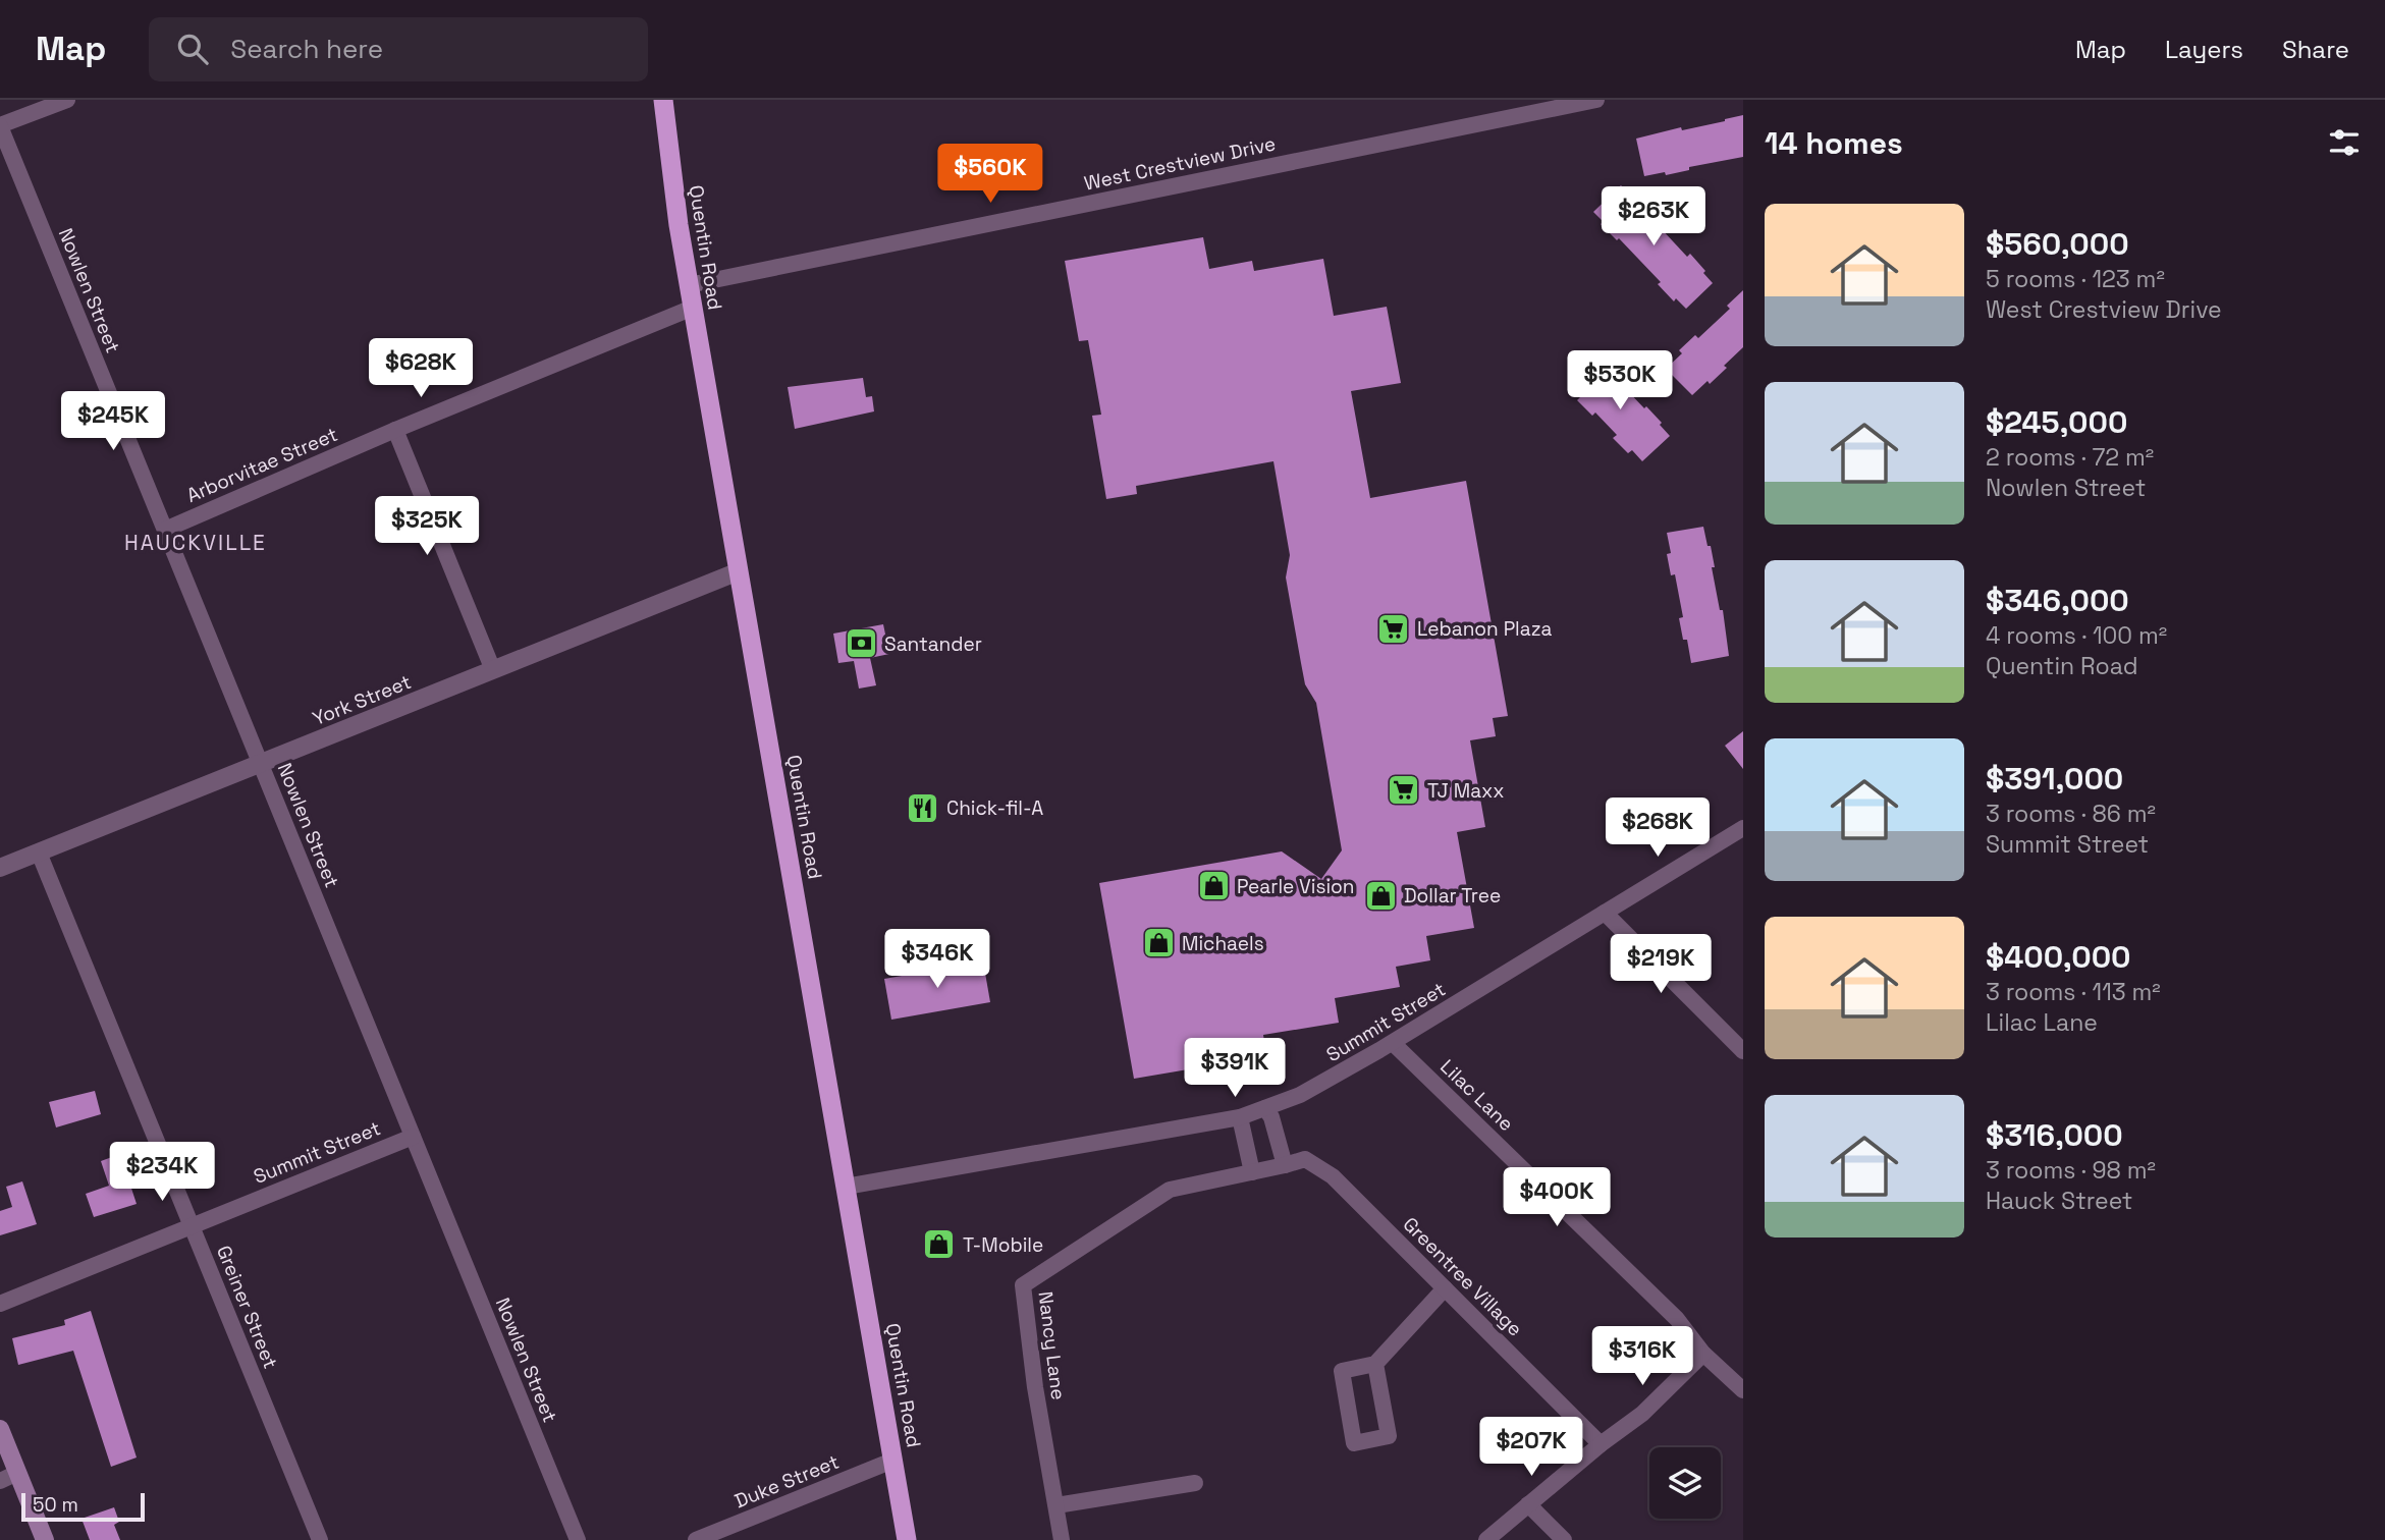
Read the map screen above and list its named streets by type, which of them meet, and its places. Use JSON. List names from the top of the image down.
{
  "streets": {
    "highway": ["Quentin Road"],
    "street": [
      "West Crestview Drive",
      "Nowlen Street",
      "Arborvitae Street",
      "York Street",
      "Summit Street",
      "Lilac Lane",
      "Greentree Village",
      "Greiner Street",
      "Nancy Lane",
      "Duke Street"
    ]
  },
  "crossings": [
    ["West Crestview Drive", "Quentin Road"],
    ["Quentin Road", "Arborvitae Street"],
    ["Quentin Road", "York Street"],
    ["Quentin Road", "Summit Street"],
    ["Quentin Road", "Duke Street"],
    ["Nowlen Street", "Arborvitae Street"],
    ["Nowlen Street", "York Street"],
    ["Nowlen Street", "Summit Street"],
    ["York Street", "Greiner Street"],
    ["Summit Street", "Lilac Lane"],
    ["Summit Street", "Greiner Street"],
    ["Greentree Village", "Nancy Lane"]
  ],
  "districts": ["HAUCKVILLE"],
  "places": {
    "supermarket": ["Lebanon Plaza", "TJ Maxx"],
    "bank": ["Santander"],
    "restaurant": ["Chick-fil-A"],
    "shop": [
      "Pearle Vision",
      "Dollar Tree",
      "Michaels",
      "T-Mobile"
    ]
  },
  "scale_bar": "50 m",
  "page": {
    "header": "Map",
    "search": "Search here",
    "nav": ["Map", "Layers", "Share"],
    "heading": "14 homes",
    "price": [
      "$560K",
      "$263K",
      "$628K",
      "$530K",
      "$245K",
      "$325K",
      "$268K",
      "$346K",
      "$219K",
      "$391K",
      "$234K",
      "$400K",
      "$316K",
      "$207K"
    ],
    "list": [
      {
        "name": "$560,000",
        "note": "5 rooms · 123 m² · West Crestview Drive"
      },
      {
        "name": "$245,000",
        "note": "2 rooms · 72 m² · Nowlen Street"
      },
      {
        "name": "$346,000",
        "note": "4 rooms · 100 m² · Quentin Road"
      },
      {
        "name": "$391,000",
        "note": "3 rooms · 86 m² · Summit Street"
      },
      {
        "name": "$400,000",
        "note": "3 rooms · 113 m² · Lilac Lane"
      },
      {
        "name": "$316,000",
        "note": "3 rooms · 98 m² · Hauck Street"
      }
    ],
    "scale": "50 m"
  }
}
